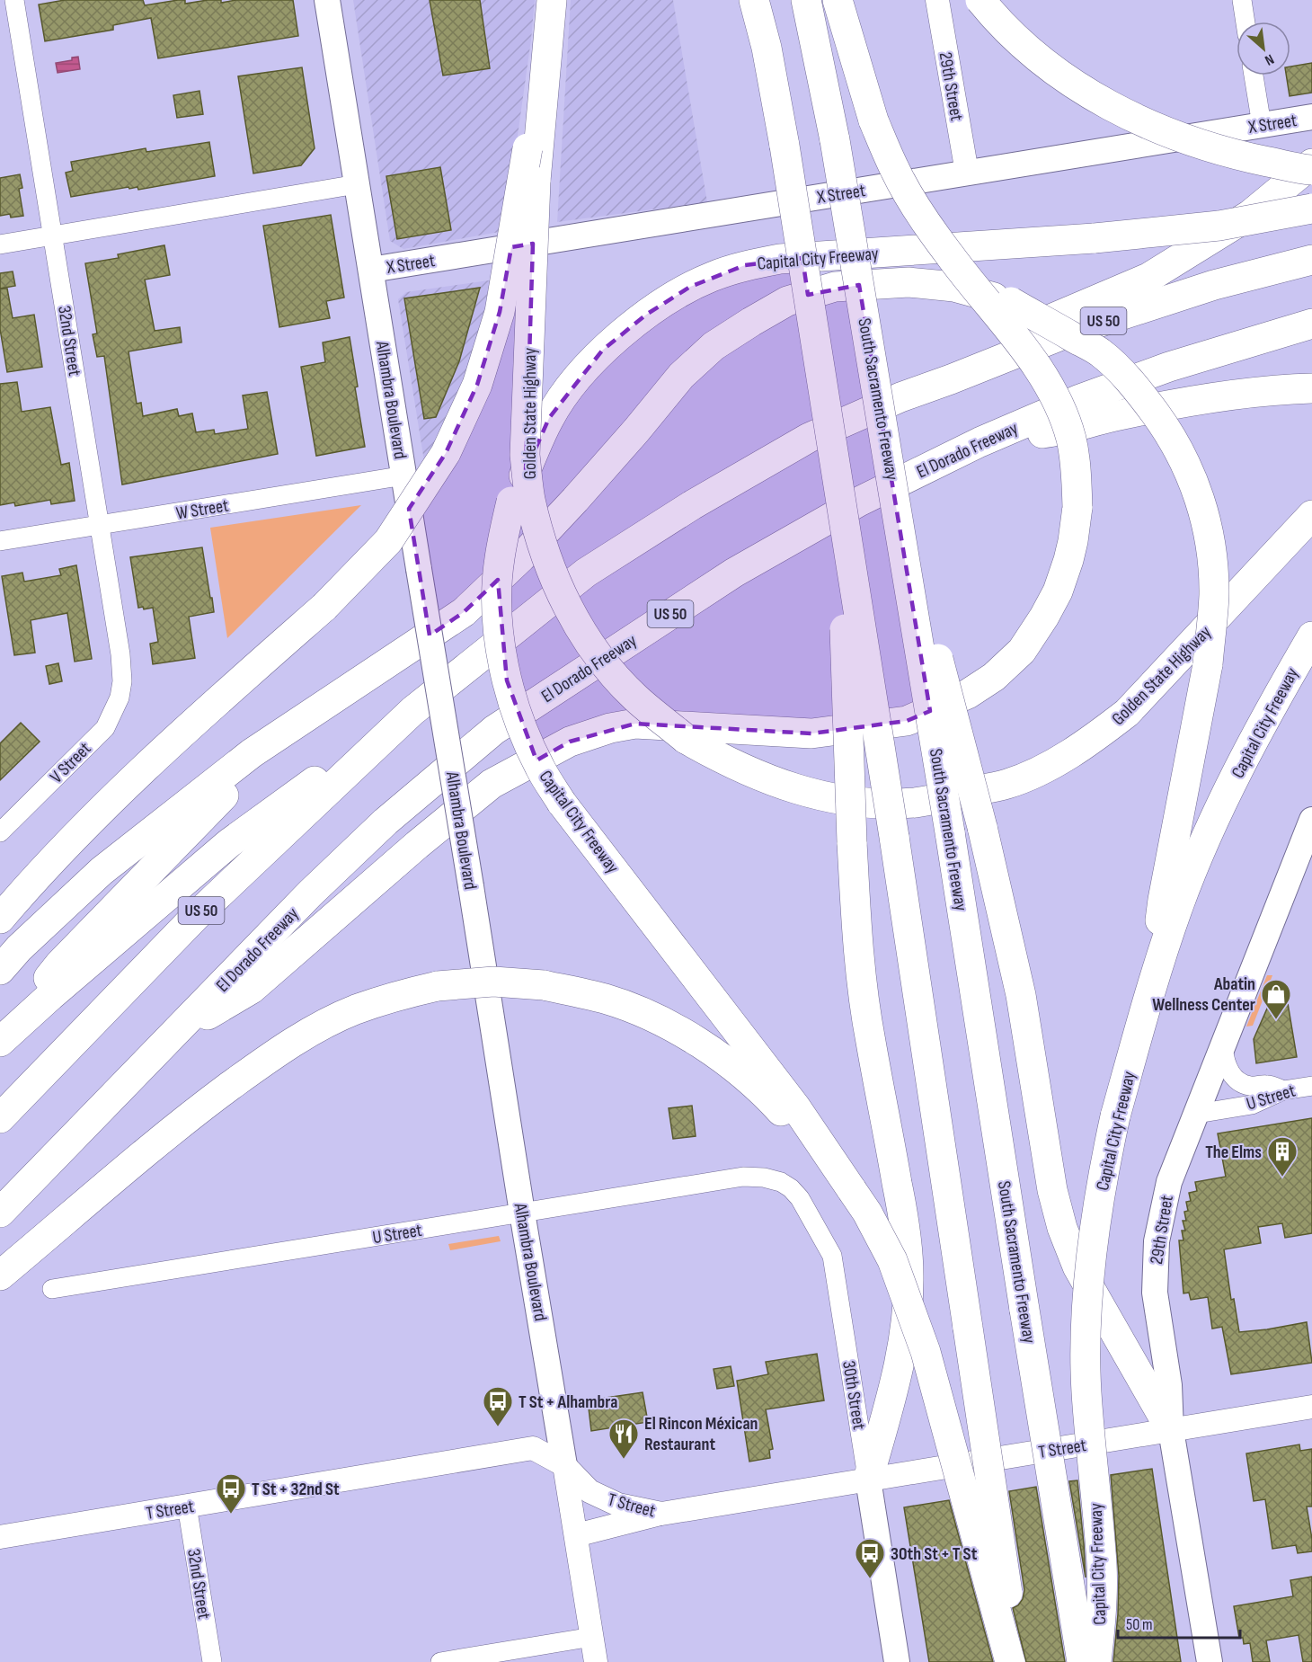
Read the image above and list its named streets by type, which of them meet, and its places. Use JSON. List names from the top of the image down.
{
  "streets": {
    "highway": [
      "Capital City Freeway",
      "US 50",
      "South Sacramento Freeway",
      "Golden State Highway",
      "El Dorado Freeway"
    ],
    "main road": [
      "29th Street",
      "X Street",
      "Alhambra Boulevard",
      "30th Street"
    ],
    "street": [
      "32nd Street",
      "W Street",
      "V Street",
      "U Street",
      "T Street"
    ]
  },
  "crossings": [
    ["29th Street", "X Street"],
    ["29th Street", "U Street"],
    ["29th Street", "T Street"],
    ["X Street", "Alhambra Boulevard"],
    ["32nd Street", "W Street"],
    ["32nd Street", "V Street"],
    ["32nd Street", "T Street"],
    ["Alhambra Boulevard", "W Street"],
    ["Alhambra Boulevard", "U Street"],
    ["Alhambra Boulevard", "T Street"],
    ["U Street", "30th Street"],
    ["30th Street", "T Street"]
  ],
  "places": {
    "shop": ["Abatin Wellness Center"],
    "building": ["The Elms"],
    "bus stop": ["T St + Alhambra", "T St + 32nd St", "30th St + T St"],
    "restaurant": ["El Rincon Méxican Restaurant"]
  },
  "scale_bar": "50 m",
  "north": "bottom right"
}
